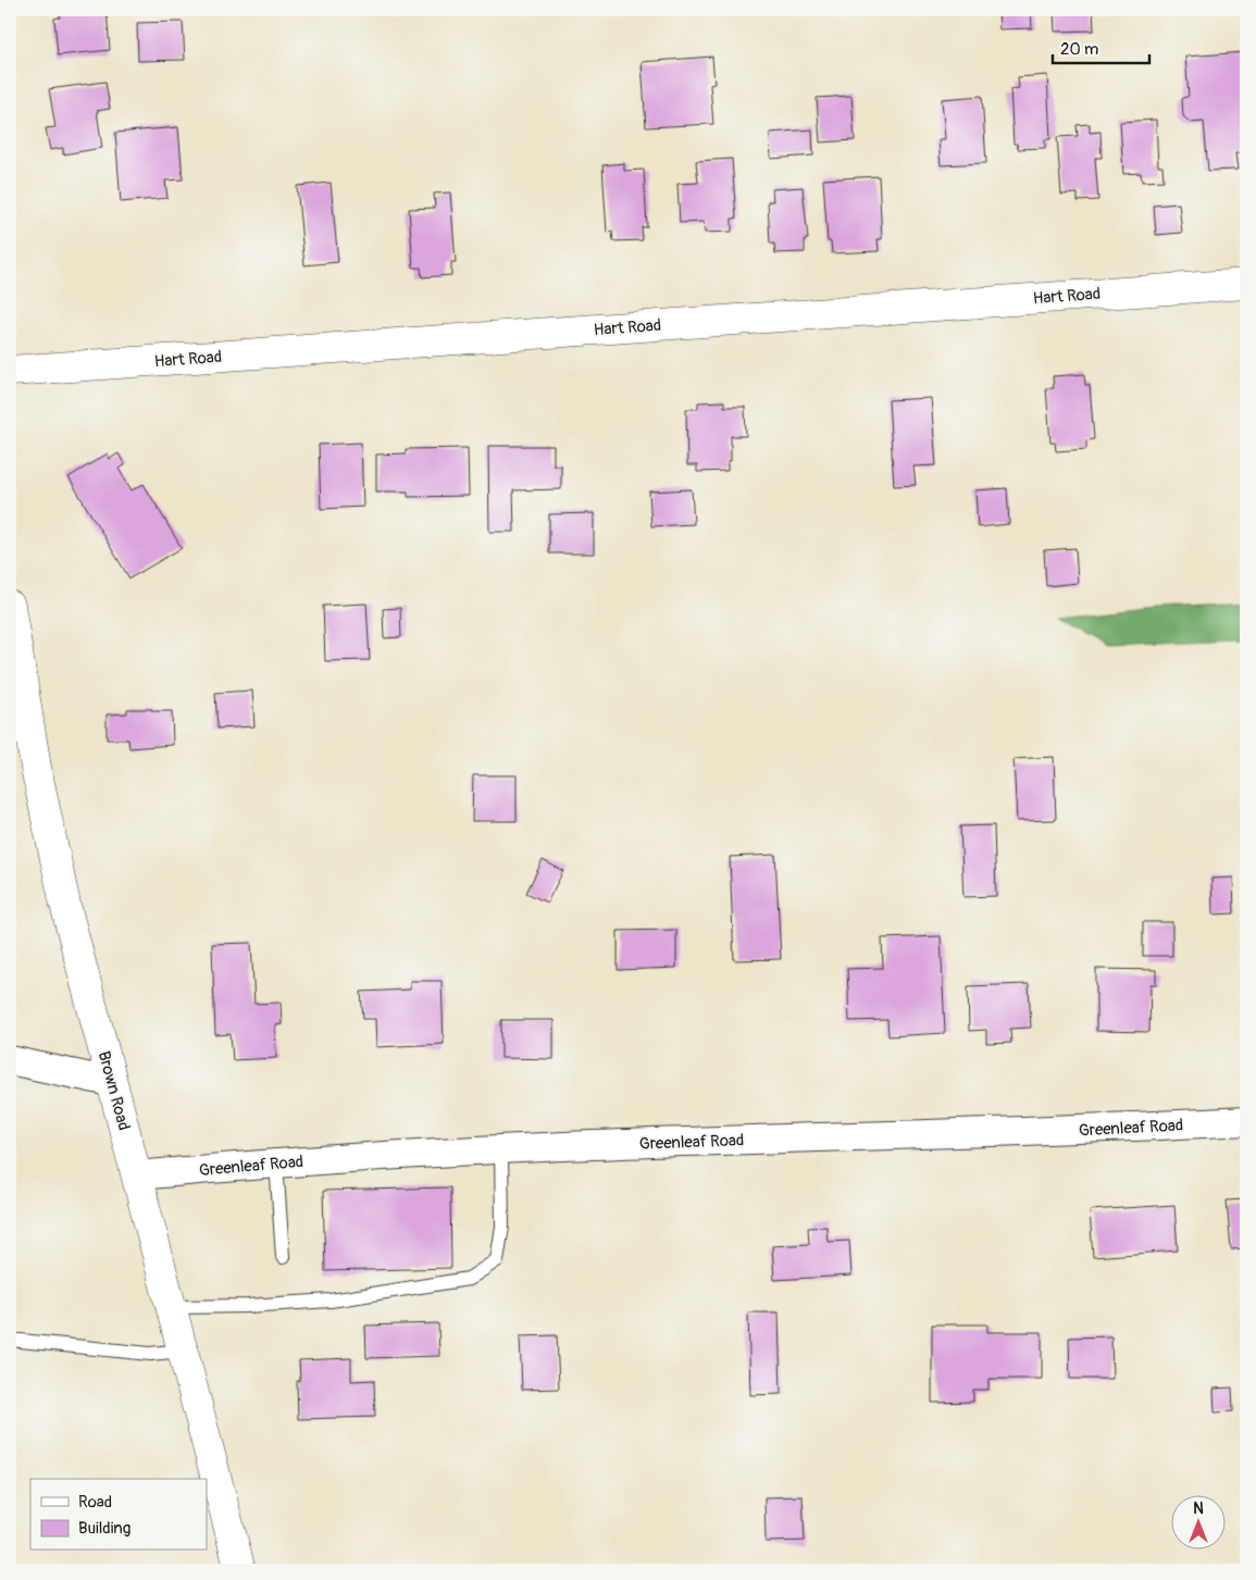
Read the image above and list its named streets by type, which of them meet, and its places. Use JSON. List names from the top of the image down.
{
  "streets": {
    "street": ["Hart Road", "Brown Road", "Greenleaf Road"]
  },
  "crossings": [
    ["Brown Road", "Greenleaf Road"]
  ],
  "legend": ["Road", "Building"],
  "scale_bar": "20 m",
  "north": "top"
}
